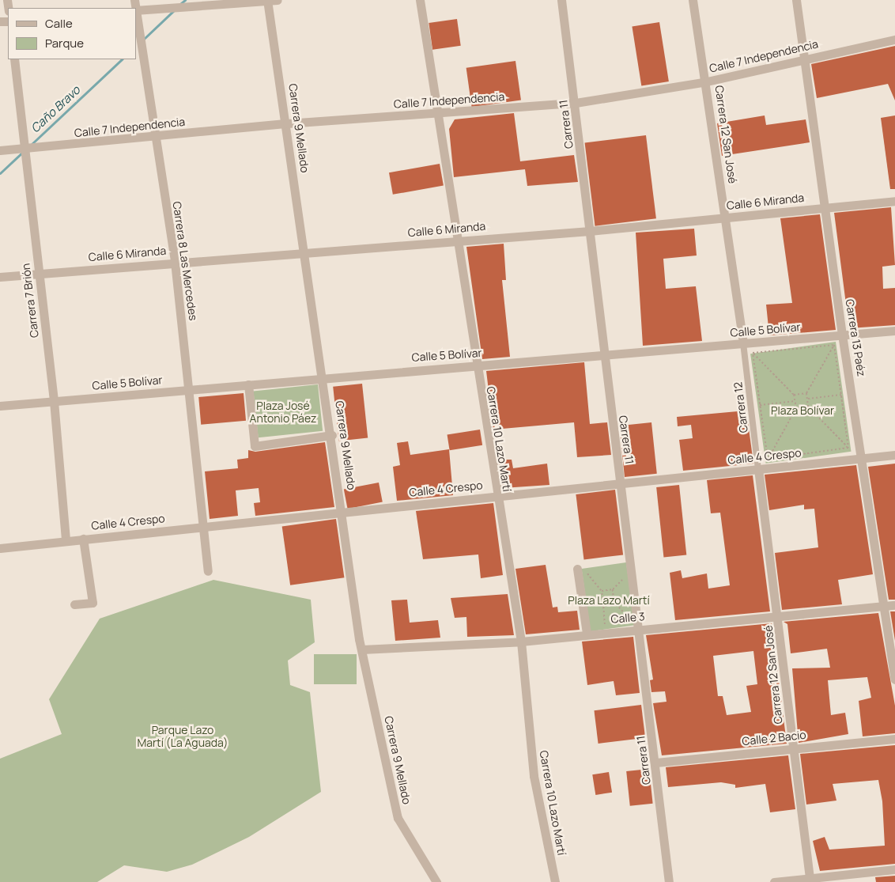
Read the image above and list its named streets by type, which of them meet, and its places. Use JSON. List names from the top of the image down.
{
  "streets": {
    "street": [
      "Calle 7 Independencia",
      "Carrera 11",
      "Carrera 9 Mellado",
      "Carrera 12 San José",
      "Calle 6 Miranda",
      "Carrera 8 Las Mercedes",
      "Carrera 7 Brión",
      "Calle 5 Bolívar",
      "Carrera 13 Paéz",
      "Carrera 12",
      "Carrera 10 Lazo Martí",
      "Calle 4 Crespo",
      "Calle 3",
      "Calle 2 Bacio"
    ]
  },
  "crossings": [
    ["Calle 7 Independencia", "Carrera 11"],
    ["Calle 7 Independencia", "Carrera 9 Mellado"],
    ["Calle 7 Independencia", "Carrera 12 San José"],
    ["Calle 7 Independencia", "Carrera 8 Las Mercedes"],
    ["Calle 7 Independencia", "Carrera 7 Brión"],
    ["Calle 7 Independencia", "Carrera 13 Paéz"],
    ["Calle 7 Independencia", "Carrera 10 Lazo Martí"],
    ["Carrera 11", "Calle 6 Miranda"],
    ["Carrera 11", "Calle 5 Bolívar"],
    ["Carrera 11", "Calle 4 Crespo"],
    ["Carrera 11", "Calle 3"],
    ["Carrera 11", "Calle 2 Bacio"],
    ["Carrera 9 Mellado", "Calle 6 Miranda"],
    ["Carrera 9 Mellado", "Calle 5 Bolívar"],
    ["Carrera 9 Mellado", "Calle 4 Crespo"],
    ["Carrera 9 Mellado", "Calle 3"],
    ["Carrera 12 San José", "Calle 6 Miranda"],
    ["Carrera 12 San José", "Calle 5 Bolívar"],
    ["Carrera 12 San José", "Carrera 12"],
    ["Carrera 12 San José", "Calle 4 Crespo"],
    ["Carrera 12 San José", "Calle 3"],
    ["Carrera 12 San José", "Calle 2 Bacio"],
    ["Calle 6 Miranda", "Carrera 8 Las Mercedes"],
    ["Calle 6 Miranda", "Carrera 7 Brión"],
    ["Calle 6 Miranda", "Carrera 13 Paéz"],
    ["Calle 6 Miranda", "Carrera 10 Lazo Martí"],
    ["Carrera 8 Las Mercedes", "Calle 5 Bolívar"],
    ["Carrera 8 Las Mercedes", "Calle 4 Crespo"],
    ["Carrera 7 Brión", "Calle 5 Bolívar"],
    ["Carrera 7 Brión", "Calle 4 Crespo"],
    ["Calle 5 Bolívar", "Carrera 13 Paéz"],
    ["Calle 5 Bolívar", "Carrera 12"],
    ["Calle 5 Bolívar", "Carrera 10 Lazo Martí"],
    ["Carrera 13 Paéz", "Calle 4 Crespo"],
    ["Carrera 13 Paéz", "Calle 3"],
    ["Carrera 12", "Calle 4 Crespo"],
    ["Carrera 10 Lazo Martí", "Calle 4 Crespo"],
    ["Carrera 10 Lazo Martí", "Calle 3"]
  ],
  "water": ["Caño Bravo"],
  "parks": [
    "Plaza José Antonio Páez",
    "Plaza Bolívar",
    "Plaza Lazo Martí",
    "Parque Lazo Martí (La Aguada)"
  ],
  "legend": ["Calle", "Parque"]
}
